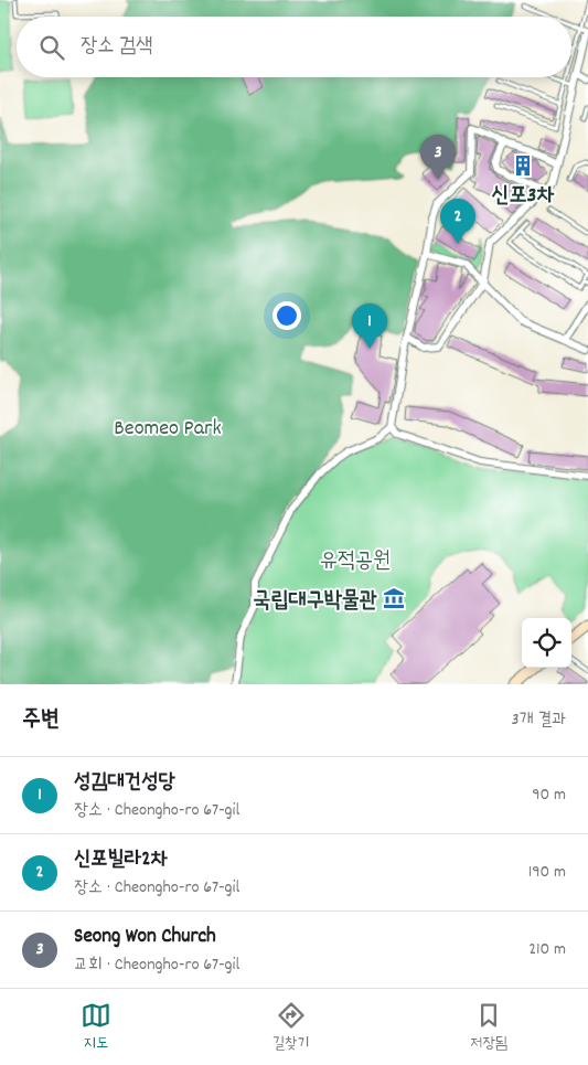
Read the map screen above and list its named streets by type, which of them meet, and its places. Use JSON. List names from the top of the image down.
{
  "parks": ["Beomeo Park", "유적공원"],
  "places": {
    "building": ["신포3차"],
    "museum": ["국립대구박물관"]
  },
  "page": {
    "search": "장소 검색",
    "pins": ["3", "2", "1"],
    "heading": ["주변", "3개 결과"],
    "list": [
      {
        "mark": "1",
        "name": "성김대건성당",
        "note": "장소 · Cheongho-ro 67-gil",
        "value": "90 m"
      },
      {
        "mark": "2",
        "name": "신포빌라2차",
        "note": "장소 · Cheongho-ro 67-gil",
        "value": "190 m"
      },
      {
        "mark": "3",
        "name": "Seong Won Church",
        "note": "교회 · Cheongho-ro 67-gil",
        "value": "210 m"
      }
    ],
    "nav": ["지도", "길찾기", "저장됨"]
  }
}
